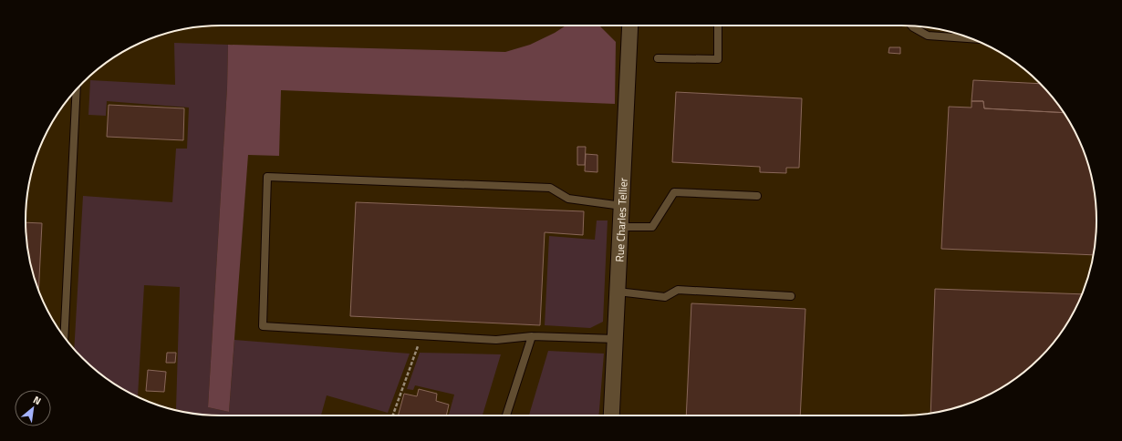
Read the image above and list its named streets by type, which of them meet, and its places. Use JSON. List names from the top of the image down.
{
  "streets": {
    "street": ["Rue Charles Tellier"]
  },
  "north": "top right"
}
